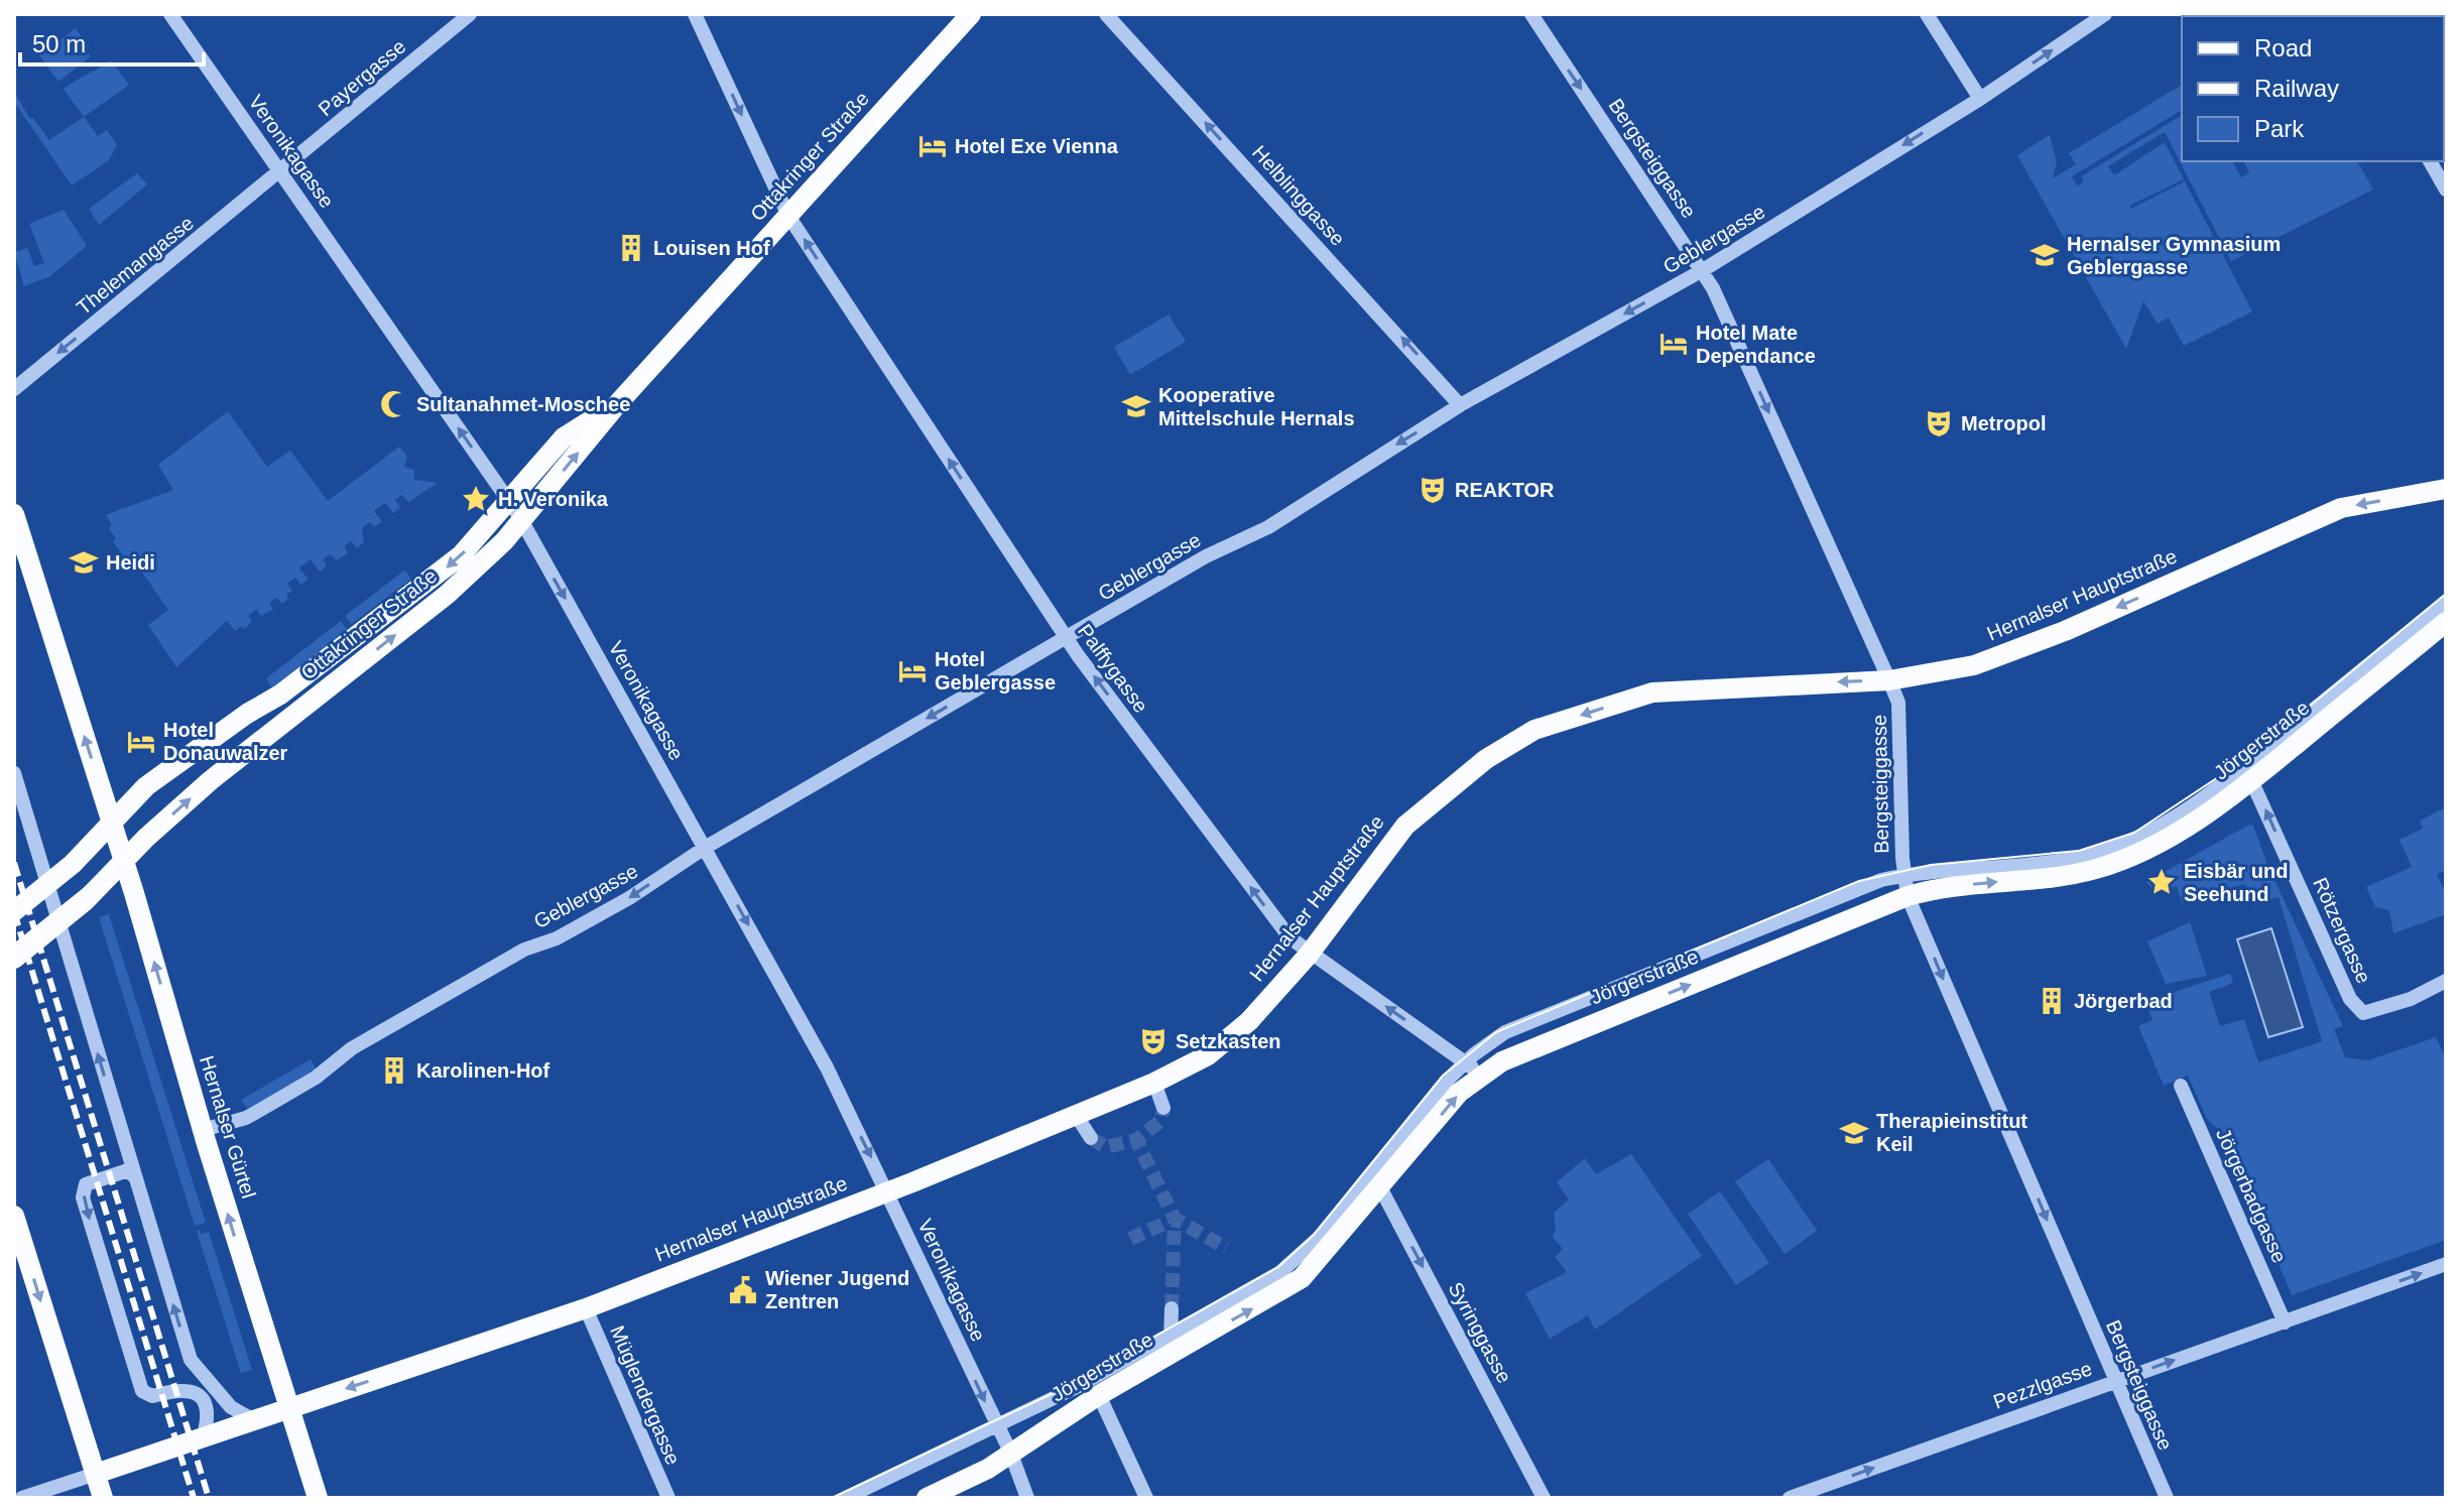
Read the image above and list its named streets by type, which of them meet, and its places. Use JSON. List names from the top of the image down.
{
  "streets": {
    "main road": [
      "Ottakringer Straße",
      "Hernalser Hauptstraße",
      "Jörgerstraße",
      "Hernalser Gürtel"
    ],
    "street": [
      "Payergasse",
      "Veronikagasse",
      "Bergsteiggasse",
      "Helblinggasse",
      "Geblergasse",
      "Thelemangasse",
      "Palffygasse",
      "Rötzergasse",
      "Jörgerbadgasse",
      "Syringgasse",
      "Pezzlgasse",
      "Müglendergasse"
    ]
  },
  "crossings": [
    ["Payergasse", "Veronikagasse"],
    ["Payergasse", "Thelemangasse"],
    ["Veronikagasse", "Ottakringer Straße"],
    ["Veronikagasse", "Geblergasse"],
    ["Veronikagasse", "Thelemangasse"],
    ["Veronikagasse", "Hernalser Hauptstraße"],
    ["Veronikagasse", "Jörgerstraße"],
    ["Ottakringer Straße", "Palffygasse"],
    ["Ottakringer Straße", "Hernalser Gürtel"],
    ["Bergsteiggasse", "Geblergasse"],
    ["Bergsteiggasse", "Hernalser Hauptstraße"],
    ["Bergsteiggasse", "Jörgerstraße"],
    ["Bergsteiggasse", "Pezzlgasse"],
    ["Helblinggasse", "Geblergasse"],
    ["Geblergasse", "Palffygasse"],
    ["Geblergasse", "Hernalser Gürtel"],
    ["Hernalser Hauptstraße", "Palffygasse"],
    ["Hernalser Hauptstraße", "Hernalser Gürtel"],
    ["Hernalser Hauptstraße", "Müglendergasse"],
    ["Palffygasse", "Jörgerstraße"],
    ["Jörgerstraße", "Rötzergasse"],
    ["Jörgerstraße", "Syringgasse"],
    ["Jörgerbadgasse", "Pezzlgasse"]
  ],
  "one_way": [
    "Bergsteiggasse",
    "Helblinggasse",
    "Geblergasse",
    "Thelemangasse",
    "Hernalser Hauptstraße",
    "Jörgerstraße",
    "Rötzergasse",
    "Hernalser Gürtel",
    "Syringgasse",
    "Pezzlgasse"
  ],
  "places": {
    "hotel": [
      "Hotel Exe Vienna",
      "Hotel Mate Dependance",
      "Hotel Geblergasse",
      "Hotel Donauwalzer"
    ],
    "building": ["Louisen Hof", "Jörgerbad", "Karolinen-Hof"],
    "school or university": [
      "Hernalser Gymnasium Geblergasse",
      "Kooperative Mittelschule Hernals",
      "Heidi",
      "Therapieinstitut Keil"
    ],
    "mosque": ["Sultanahmet-Moschee"],
    "theatre": ["Metropol", "REAKTOR", "Setzkasten"],
    "place": ["H. Veronika", "Eisbär und Seehund"],
    "public building": ["Wiener Jugend Zentren"]
  },
  "legend": ["Road", "Railway", "Park"],
  "scale_bar": "50 m"
}
